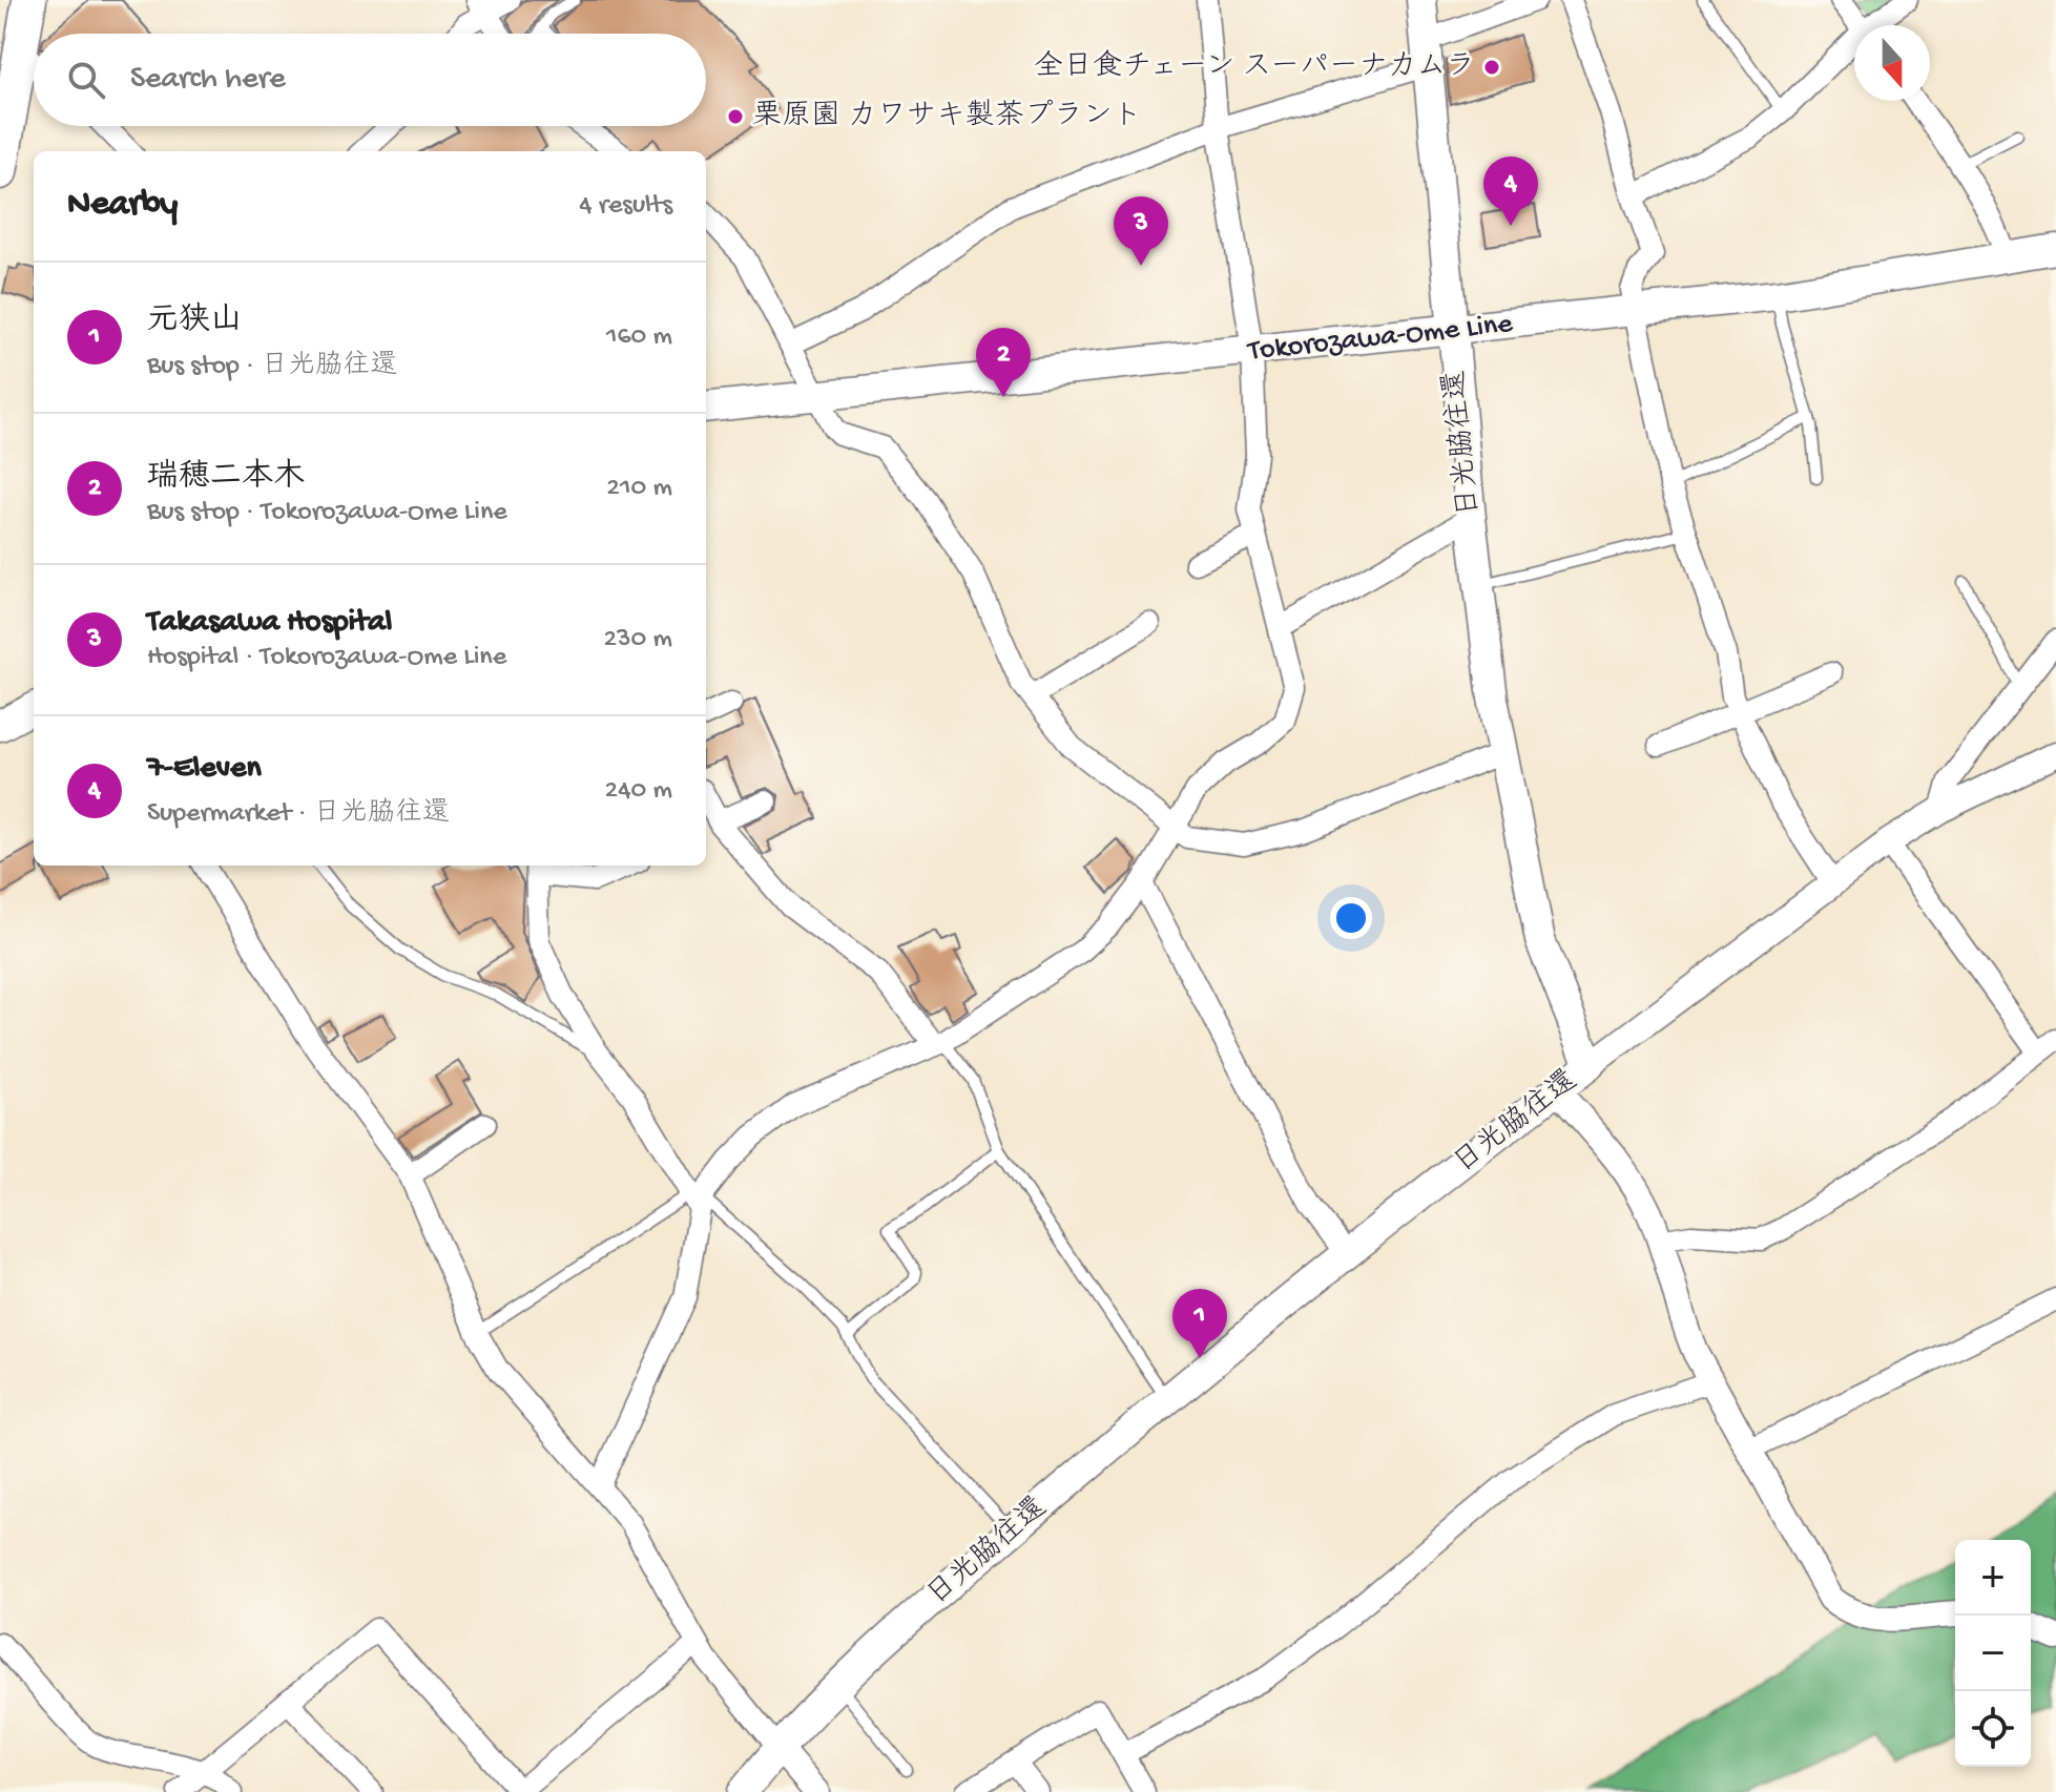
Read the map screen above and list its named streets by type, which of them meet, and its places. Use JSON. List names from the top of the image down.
{
  "streets": {
    "main road": ["Tokorozawa-Ome Line", "日光脇往還"]
  },
  "crossings": [
    ["Tokorozawa-Ome Line", "日光脇往還"]
  ],
  "places": ["全日食チェーン スーパーナカムラ", "栗原園 カワサキ製茶プラント"],
  "north": "bottom",
  "page": {
    "search": "Search here",
    "heading": ["Nearby", "4 results"],
    "pins": [
      "4",
      "3",
      "2",
      "1"
    ],
    "list": [
      {
        "mark": "1",
        "name": "元狭山",
        "note": "Bus stop · 日光脇往還",
        "value": "160 m"
      },
      {
        "mark": "2",
        "name": "瑞穂二本木",
        "note": "Bus stop · Tokorozawa-Ome Line",
        "value": "210 m"
      },
      {
        "mark": "3",
        "name": "Takasawa Hospital",
        "note": "Hospital · Tokorozawa-Ome Line",
        "value": "230 m"
      },
      {
        "mark": "4",
        "name": "7-Eleven",
        "note": "Supermarket · 日光脇往還",
        "value": "240 m"
      }
    ],
    "map_buttons": ["+", "−"]
  }
}
